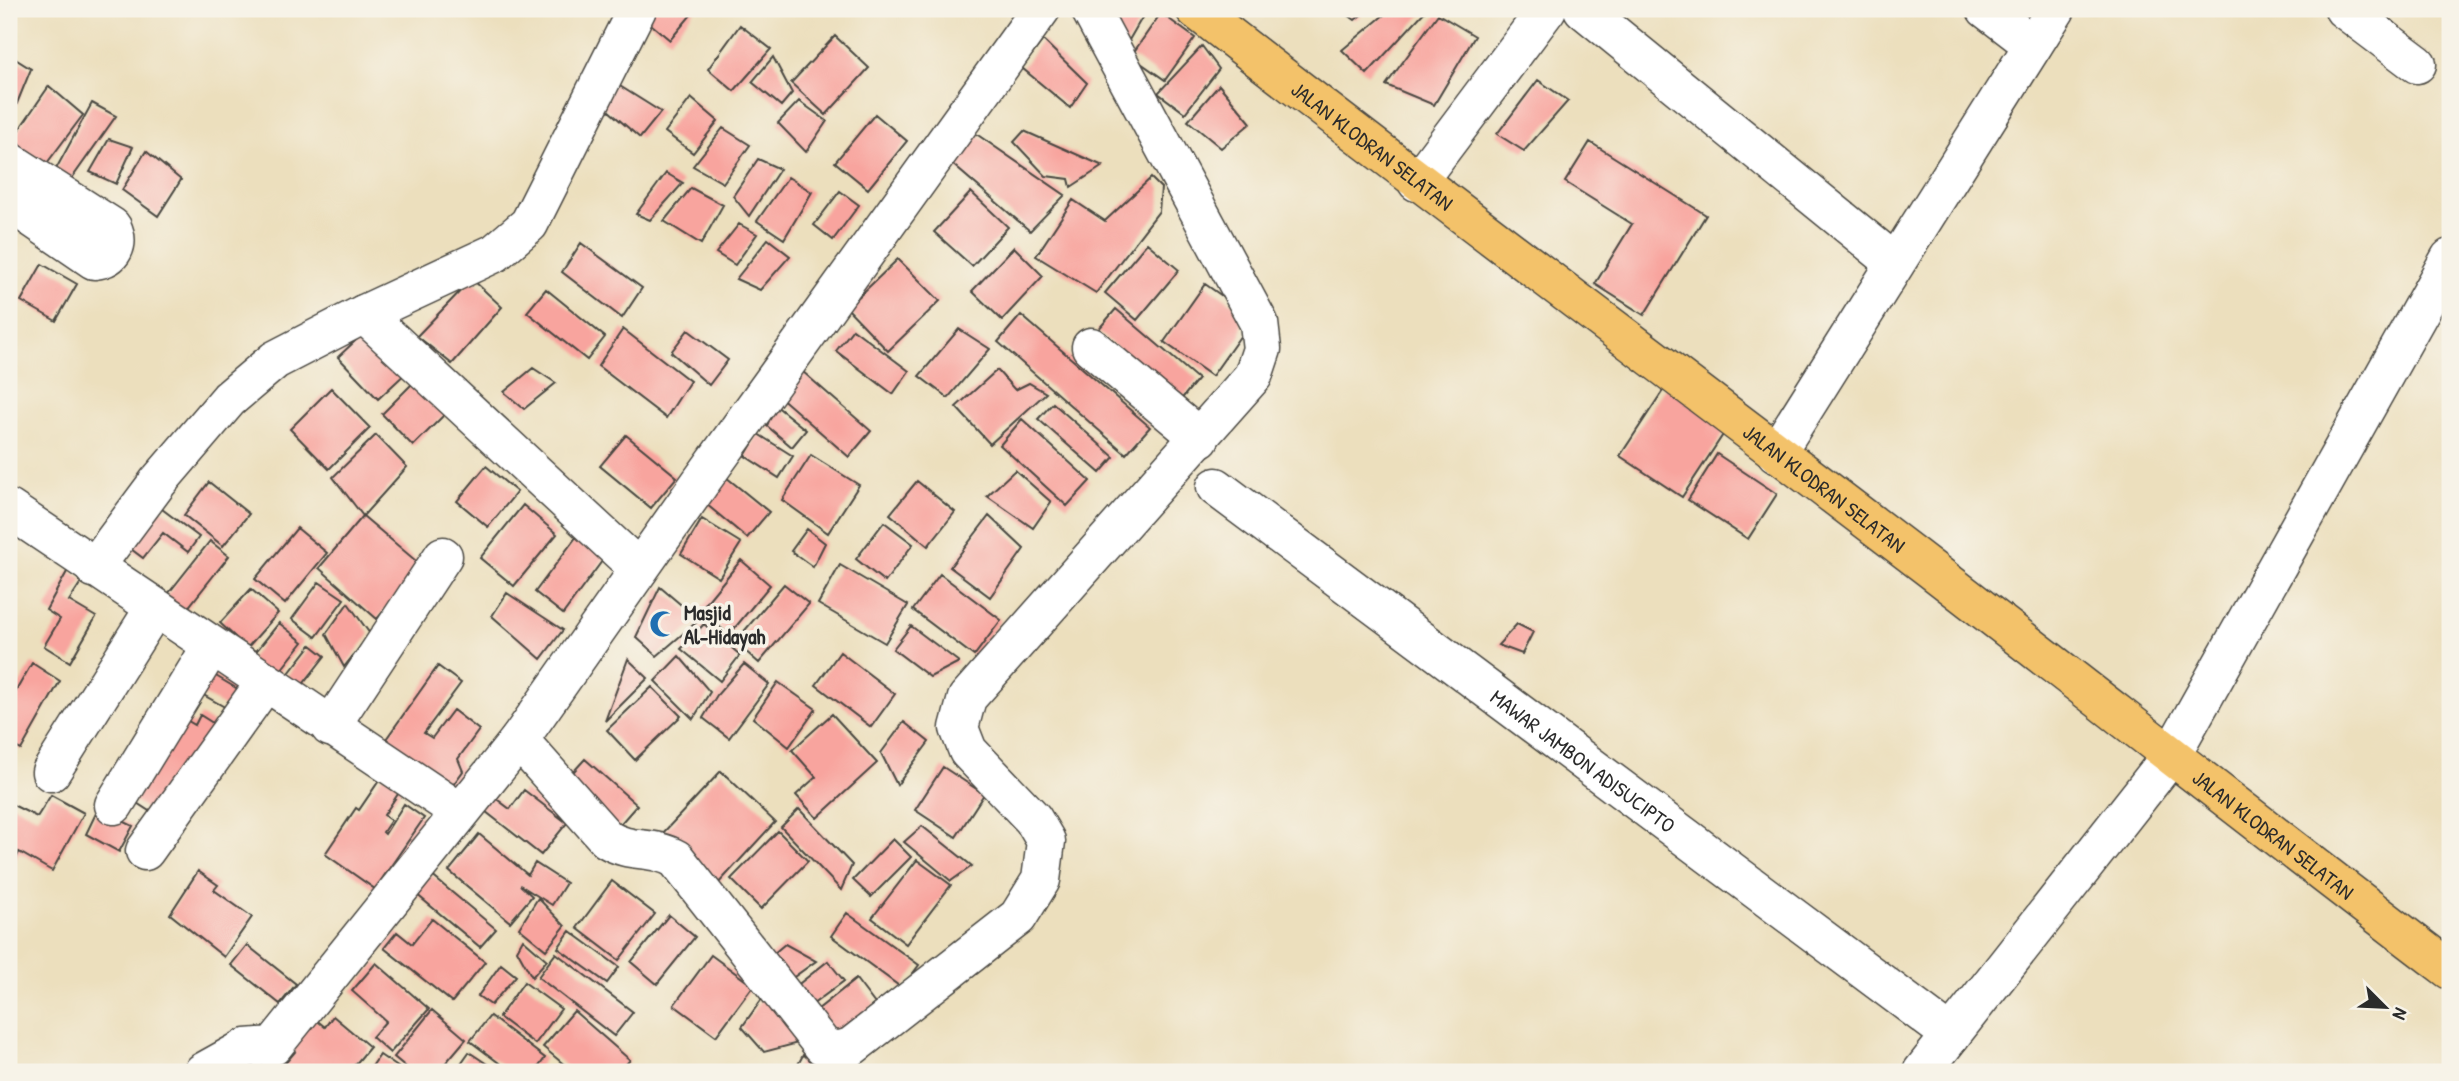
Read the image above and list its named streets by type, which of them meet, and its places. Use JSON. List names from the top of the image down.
{
  "streets": {
    "main road": ["JALAN KLODRAN SELATAN"],
    "street": ["MAWAR JAMBON ADISUCIPTO"]
  },
  "places": {
    "mosque": ["Masjid Al-Hidayah"]
  },
  "north": "bottom right"
}
